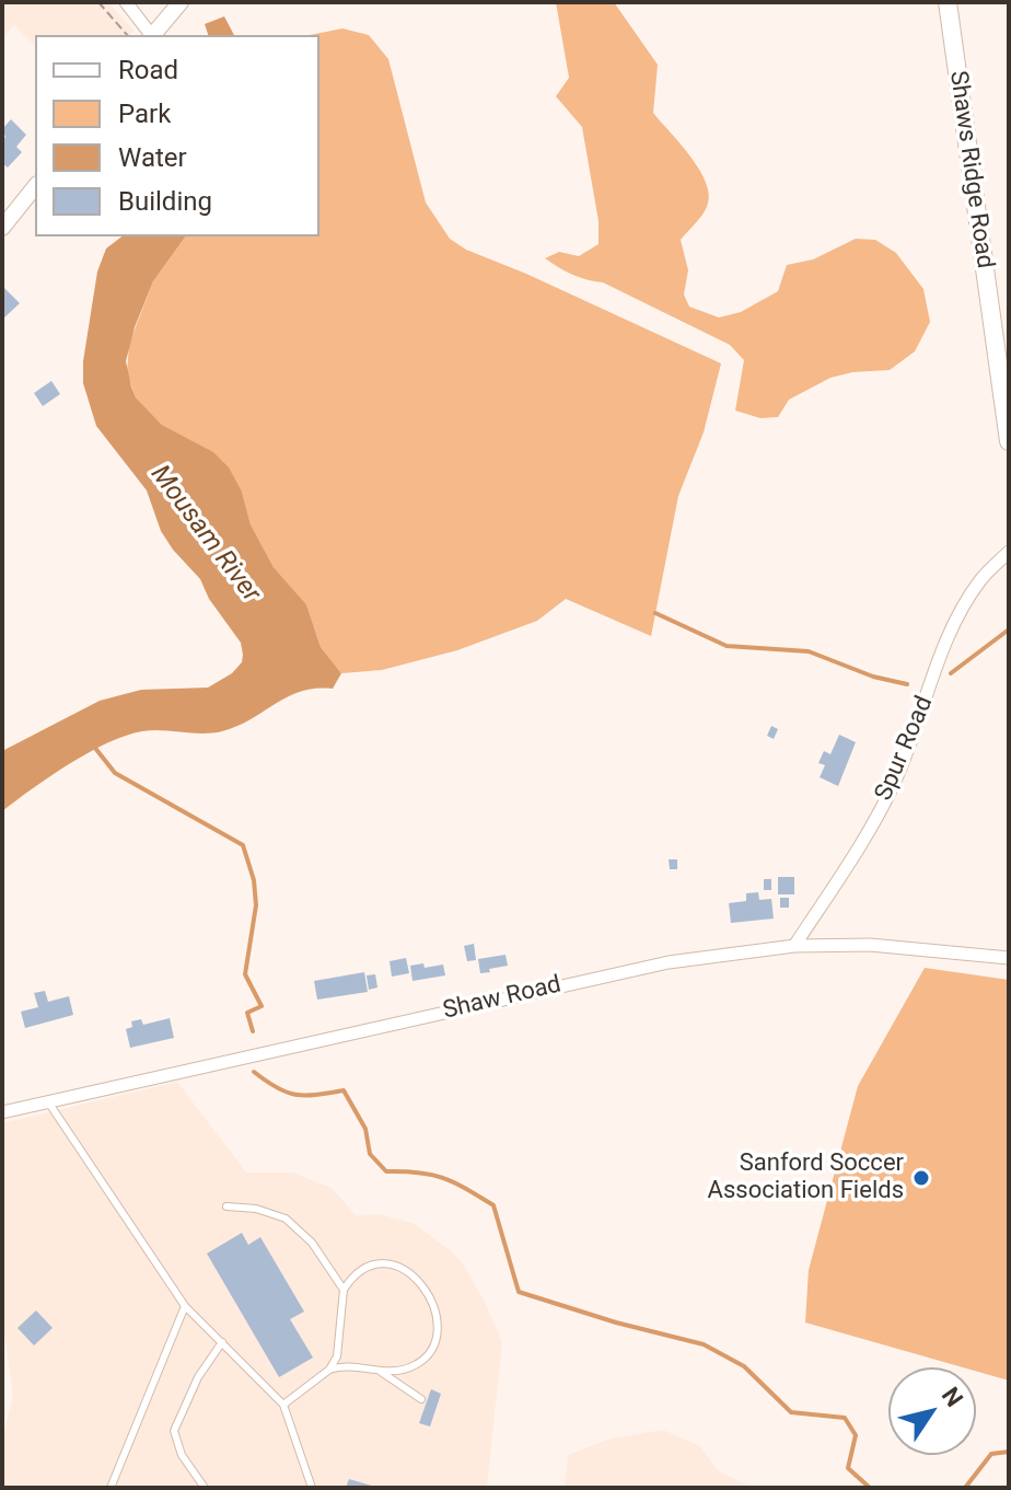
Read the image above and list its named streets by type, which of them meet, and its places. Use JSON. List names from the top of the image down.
{
  "streets": {
    "main road": ["Shaws Ridge Road"],
    "street": ["Spur Road", "Shaw Road"]
  },
  "crossings": [
    ["Spur Road", "Shaw Road"]
  ],
  "water": ["Mousam River"],
  "places": ["Sanford Soccer Association Fields"],
  "legend": [
    "Road",
    "Park",
    "Water",
    "Building"
  ],
  "north": "top right"
}
